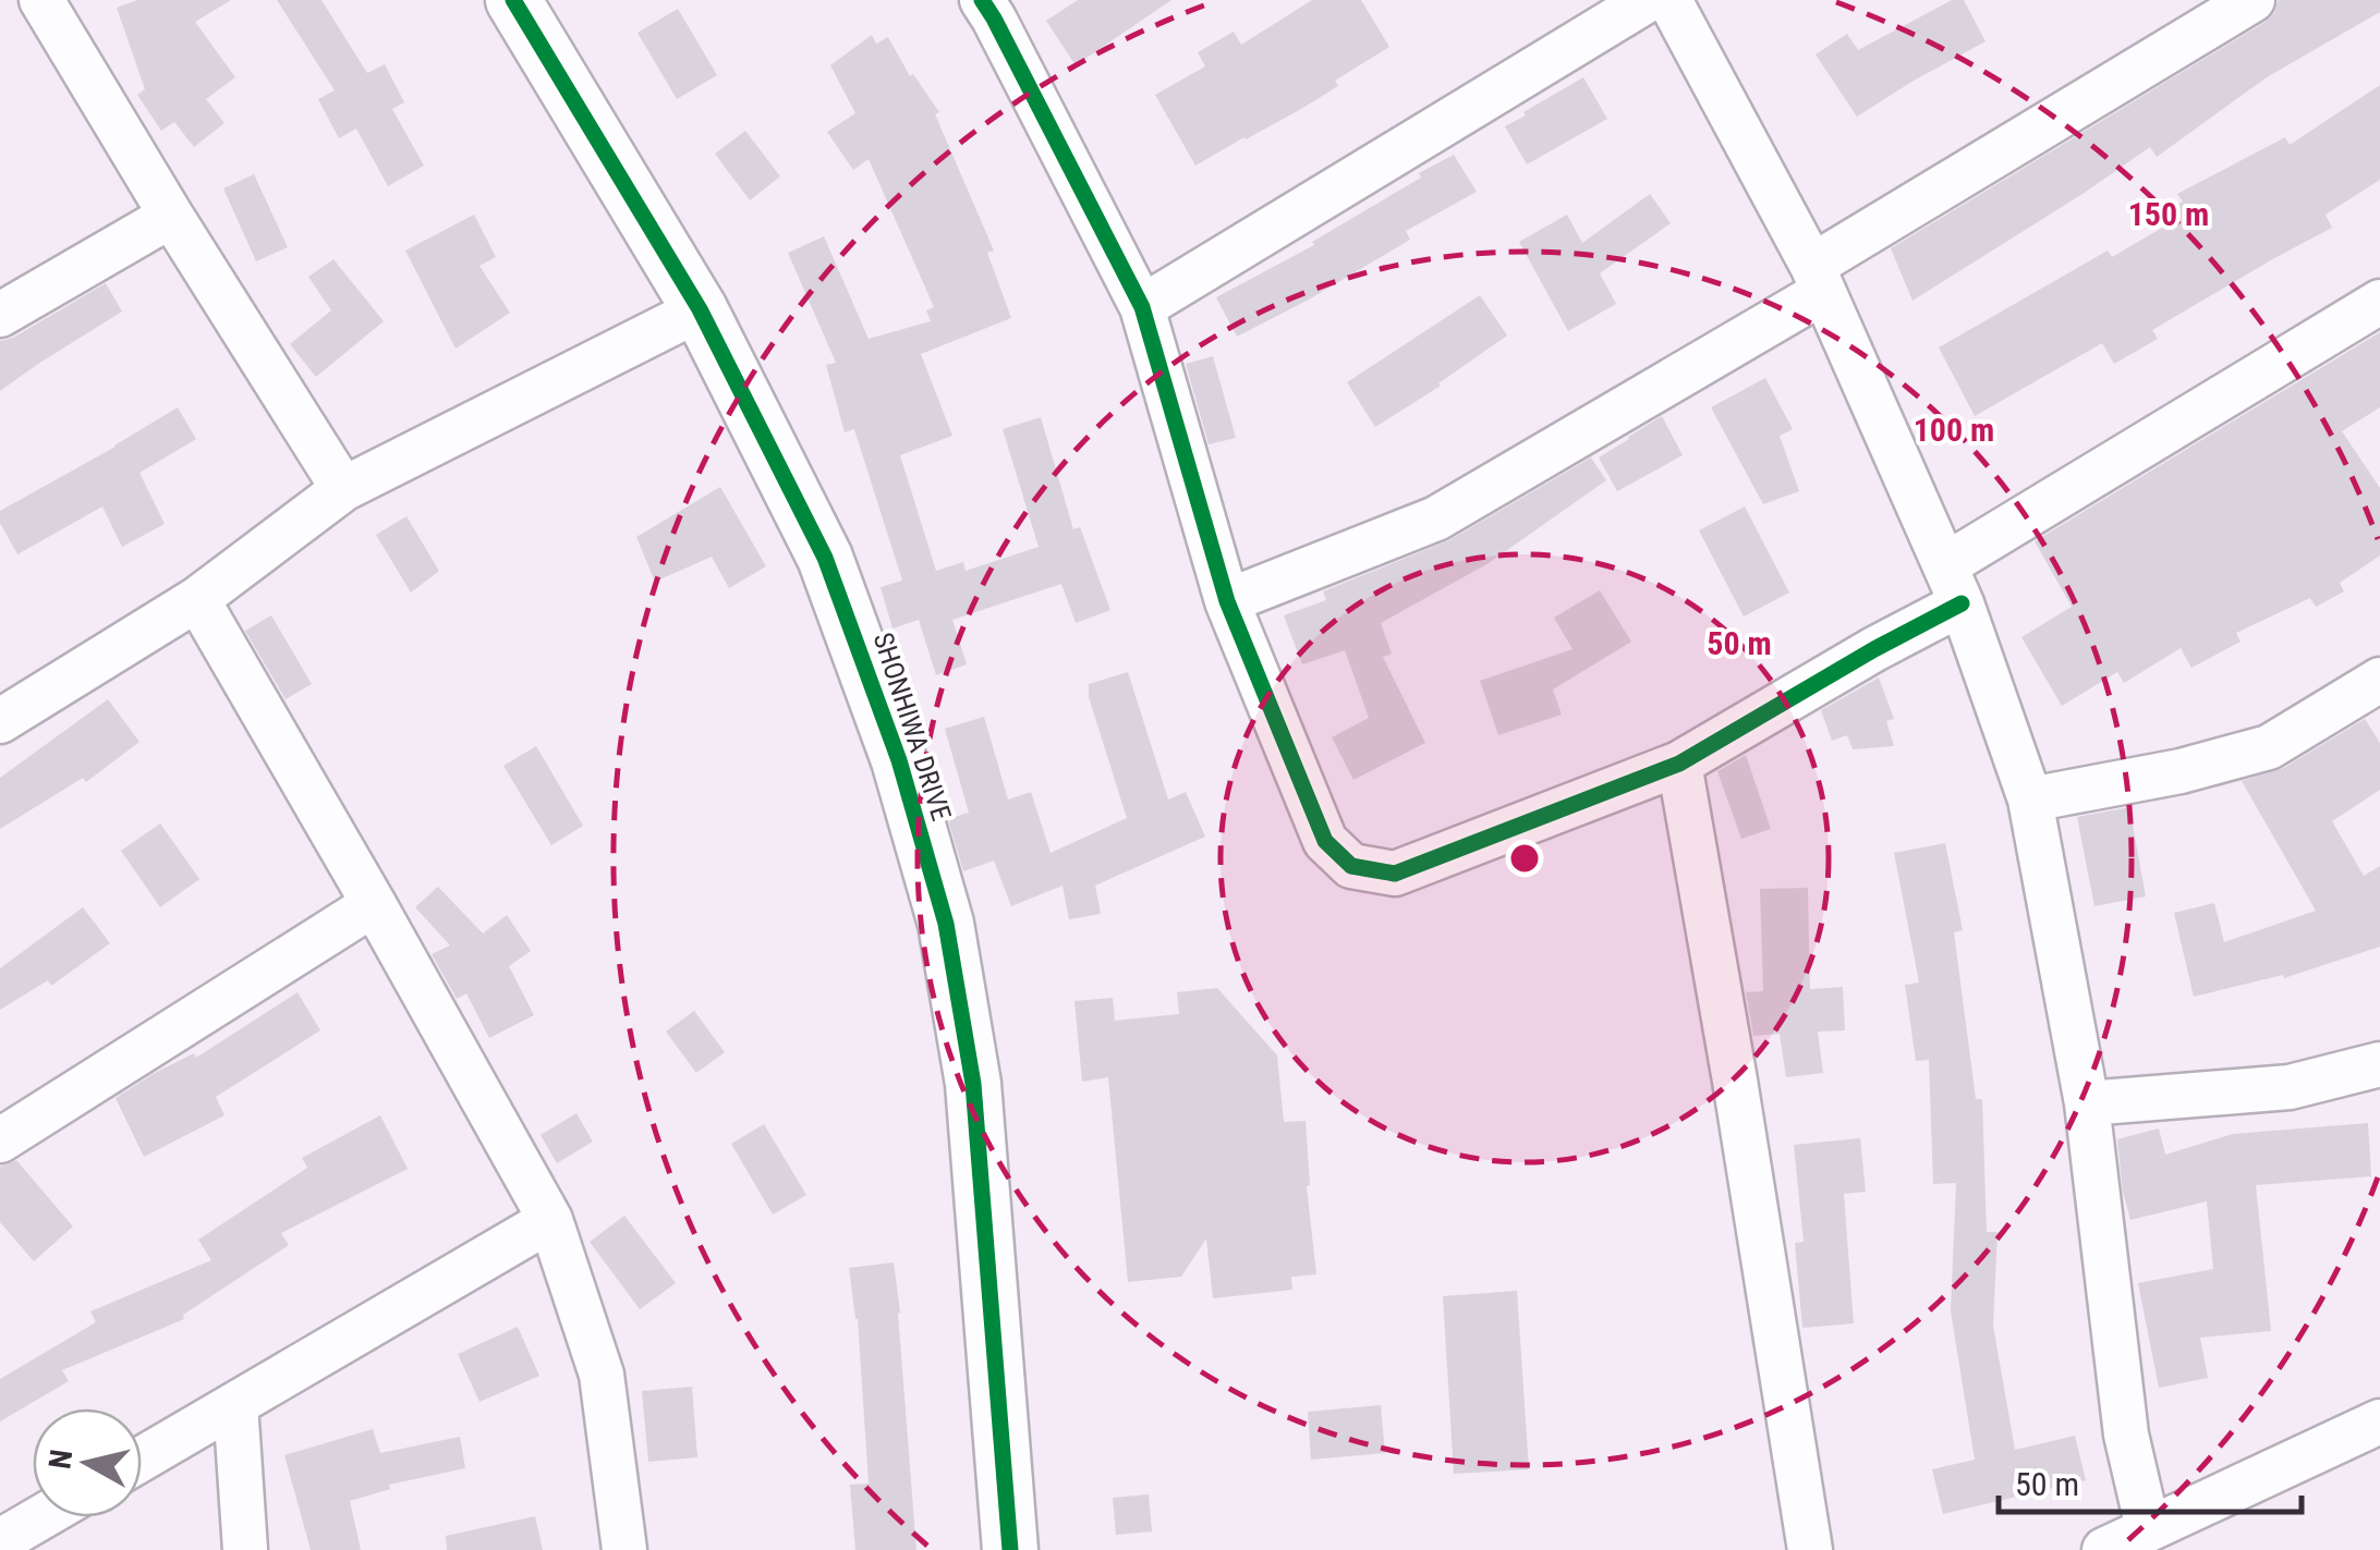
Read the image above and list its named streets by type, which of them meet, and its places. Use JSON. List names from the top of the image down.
{
  "streets": {
    "street": ["SHONHIWA DRIVE"]
  },
  "scale_bar": "50 m",
  "north": "left",
  "rings": ["150 m", "100 m", "50 m"]
}
